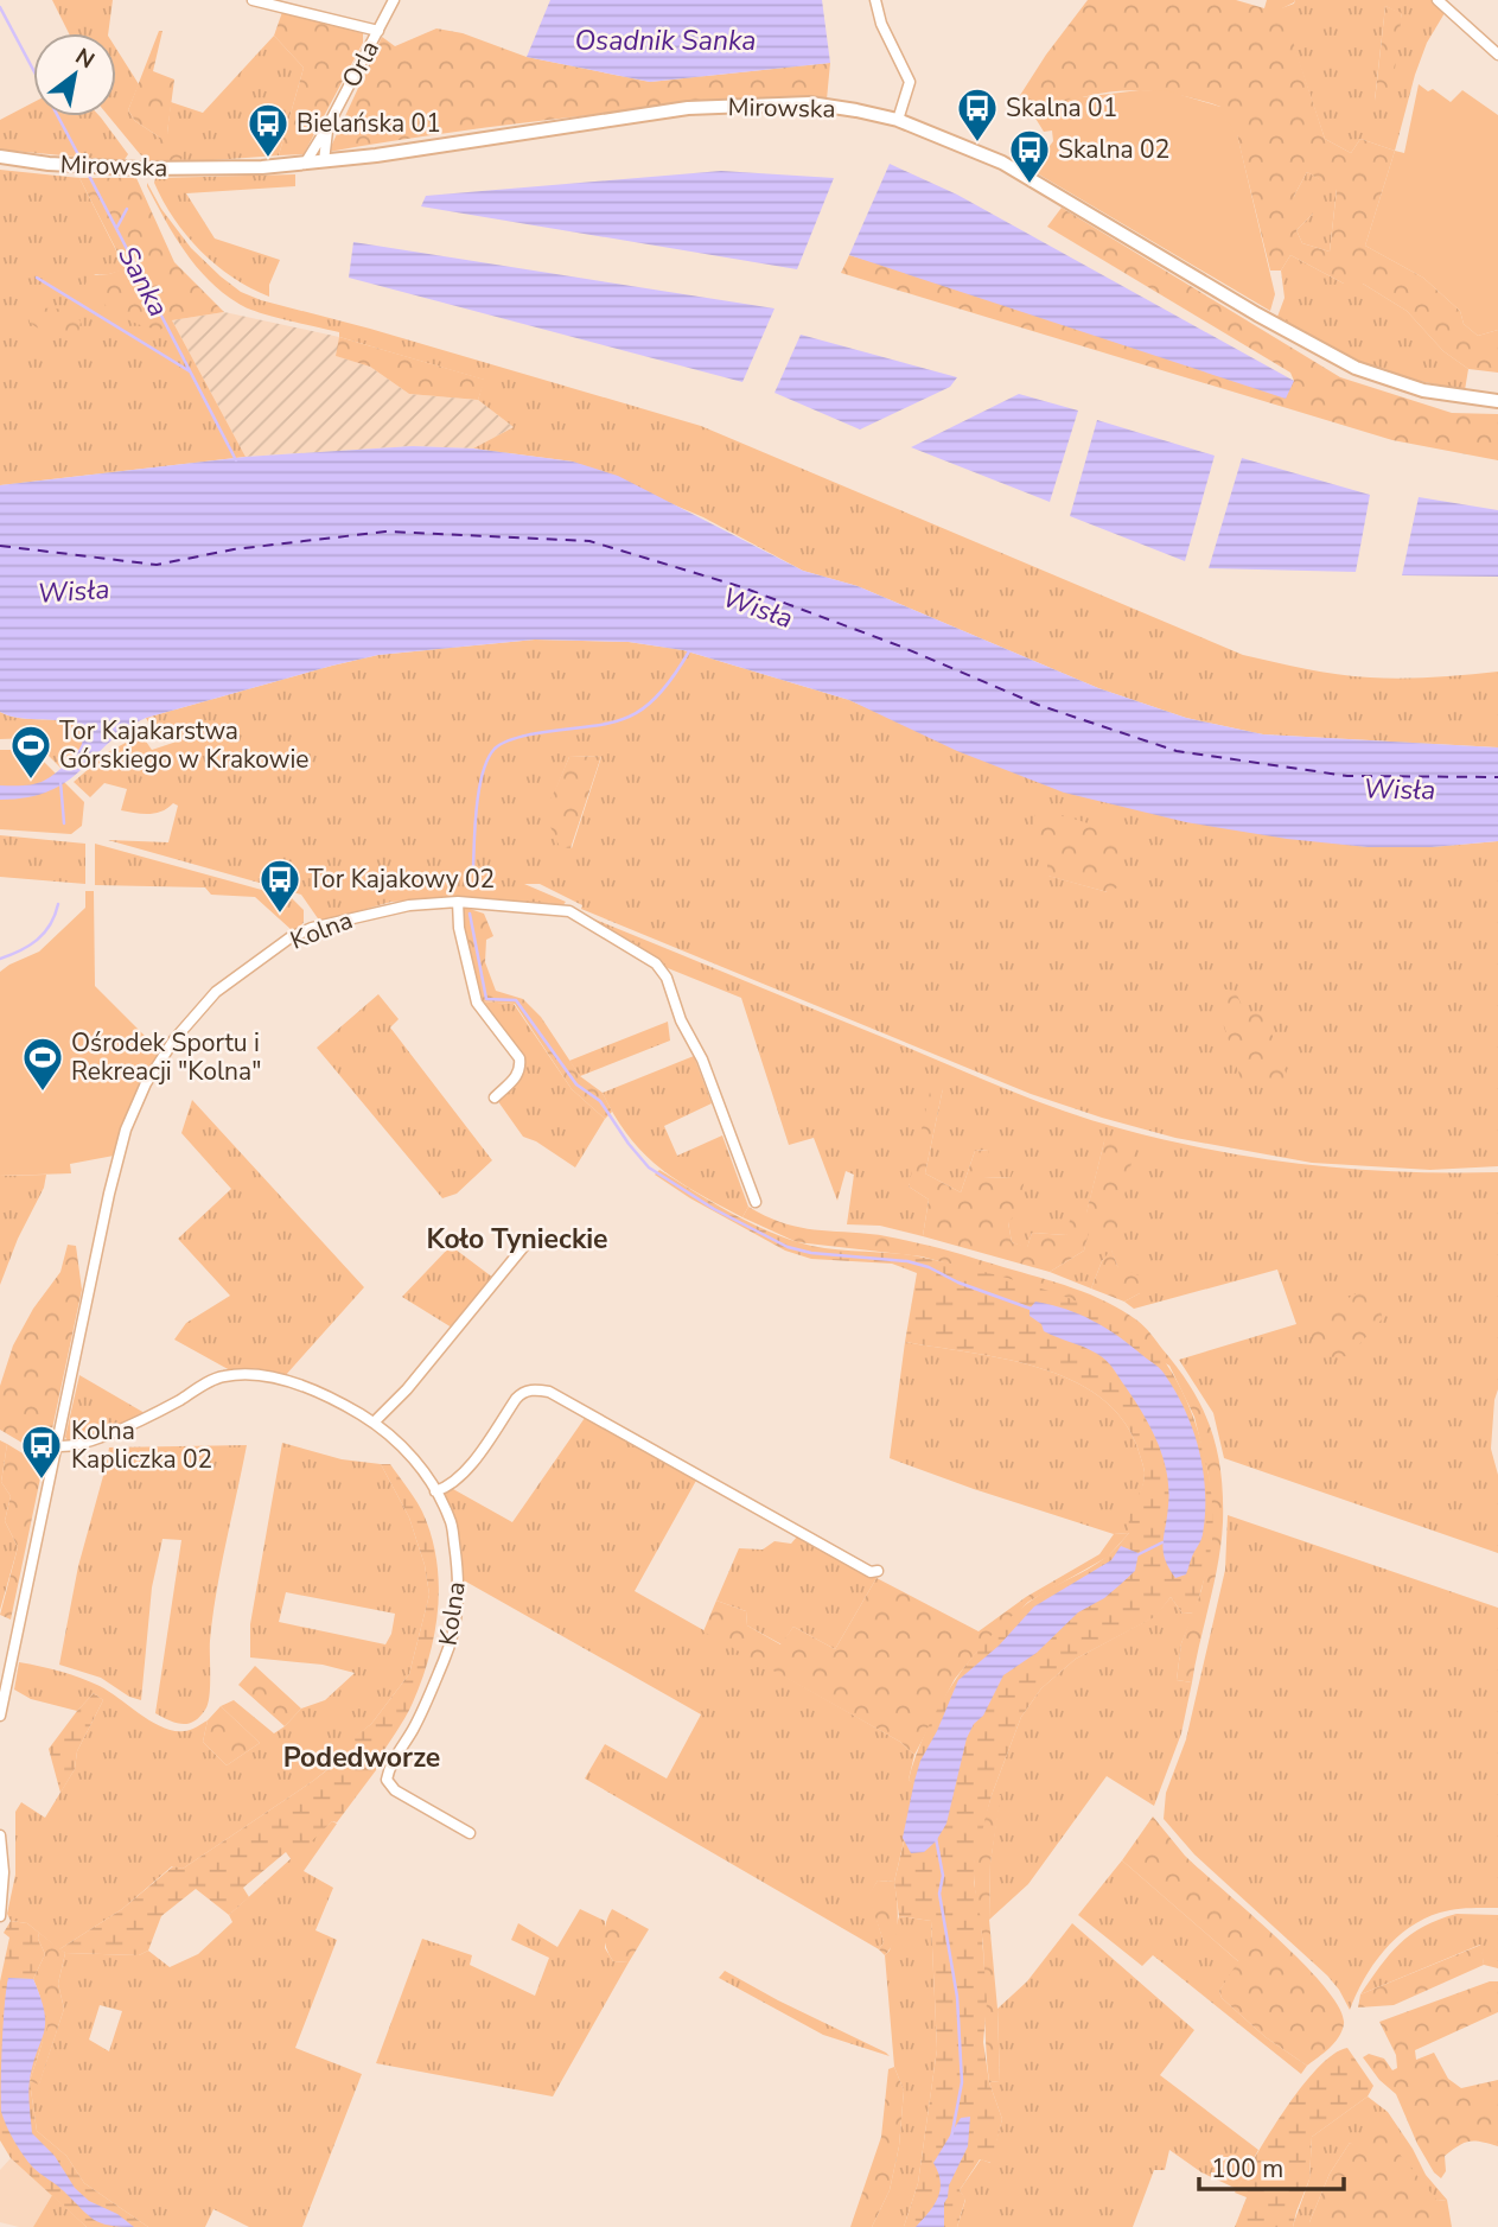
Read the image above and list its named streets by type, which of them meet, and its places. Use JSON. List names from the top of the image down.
{
  "streets": {
    "main road": ["Mirowska"],
    "street": ["Orla", "Kolna"]
  },
  "crossings": [
    ["Orla", "Mirowska"]
  ],
  "districts": ["Koło Tynieckie", "Podedworze"],
  "water": ["Osadnik Sanka", "Sanka", "Wisła"],
  "places": {
    "bus stop": [
      "Skalna 01",
      "Bielańska 01",
      "Skalna 02",
      "Tor Kajakowy 02",
      "Kolna Kapliczka 02"
    ],
    "sports": ["Tor Kajakarstwa Górskiego w Krakowie", "Ośrodek Sportu i Rekreacji \"Kolna\""]
  },
  "scale_bar": "100 m",
  "north": "top right"
}
